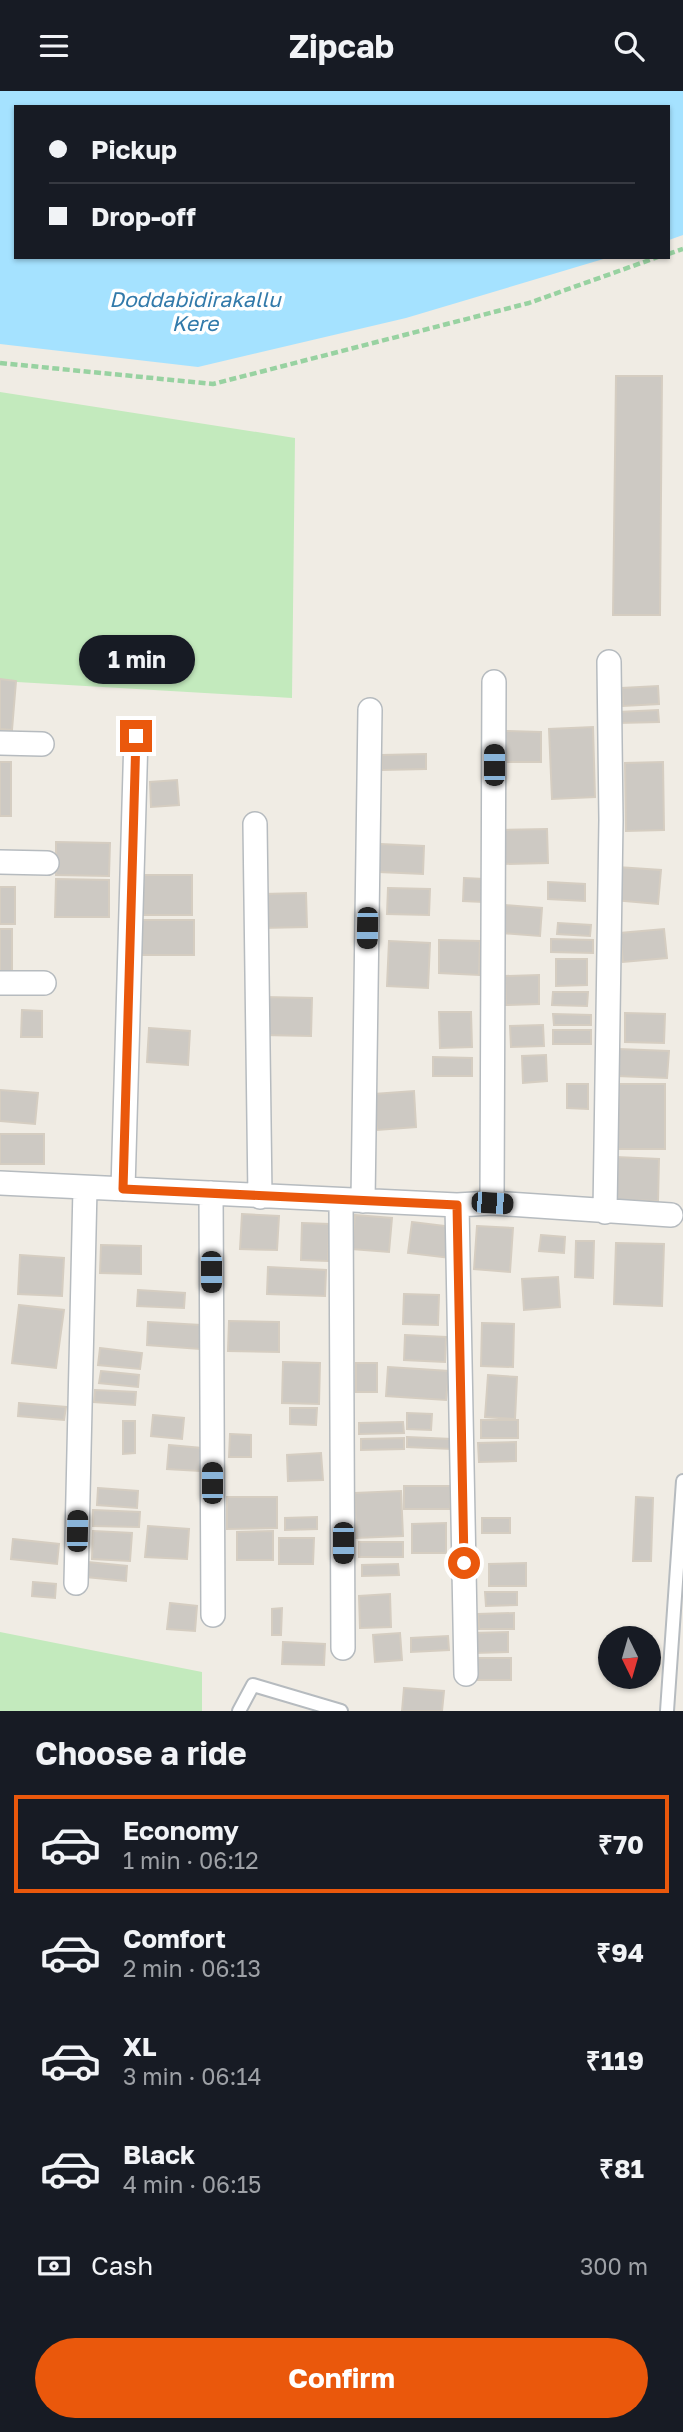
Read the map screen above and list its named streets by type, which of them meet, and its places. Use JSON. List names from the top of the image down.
{
  "water": ["Doddabidirakallu Kere"],
  "north": "bottom",
  "page": {
    "header": "Zipcab",
    "banner": ["Pickup", "Drop-off"],
    "bubble": "1 min",
    "heading": "Choose a ride",
    "list": [
      {
        "name": "Economy",
        "note": "1 min · 06:12",
        "value": "₹70"
      },
      {
        "name": "Comfort",
        "note": "2 min · 06:13",
        "value": "₹94"
      },
      {
        "name": "XL",
        "note": "3 min · 06:14",
        "value": "₹119"
      },
      {
        "name": "Black",
        "note": "4 min · 06:15",
        "value": "₹81"
      }
    ],
    "pay": ["Cash", "300 m"],
    "buttons": "Confirm"
  }
}
